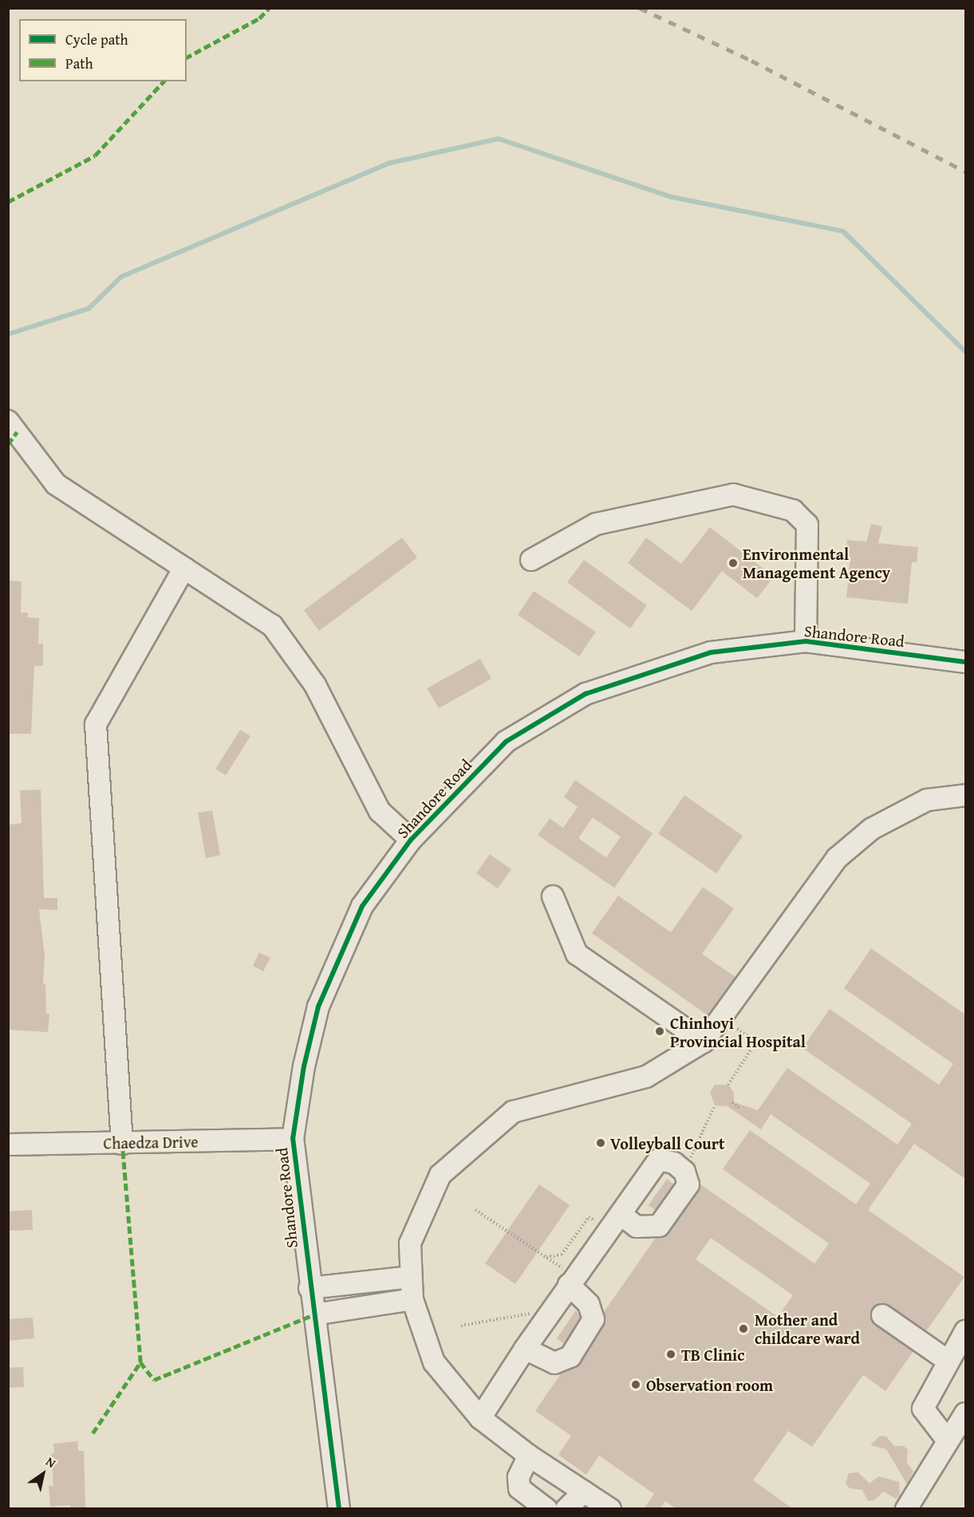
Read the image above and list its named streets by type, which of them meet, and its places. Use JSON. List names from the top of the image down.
{
  "streets": {
    "street": ["Shandore Road", "Chaedza Drive"]
  },
  "crossings": [
    ["Shandore Road", "Chaedza Drive"]
  ],
  "places": [
    "Environmental Management Agency",
    "Chinhoyi Provincial Hospital",
    "Volleyball Court",
    "Mother and childcare ward",
    "TB Clinic",
    "Observation room"
  ],
  "legend": ["Cycle path", "Path"],
  "north": "top right"
}
